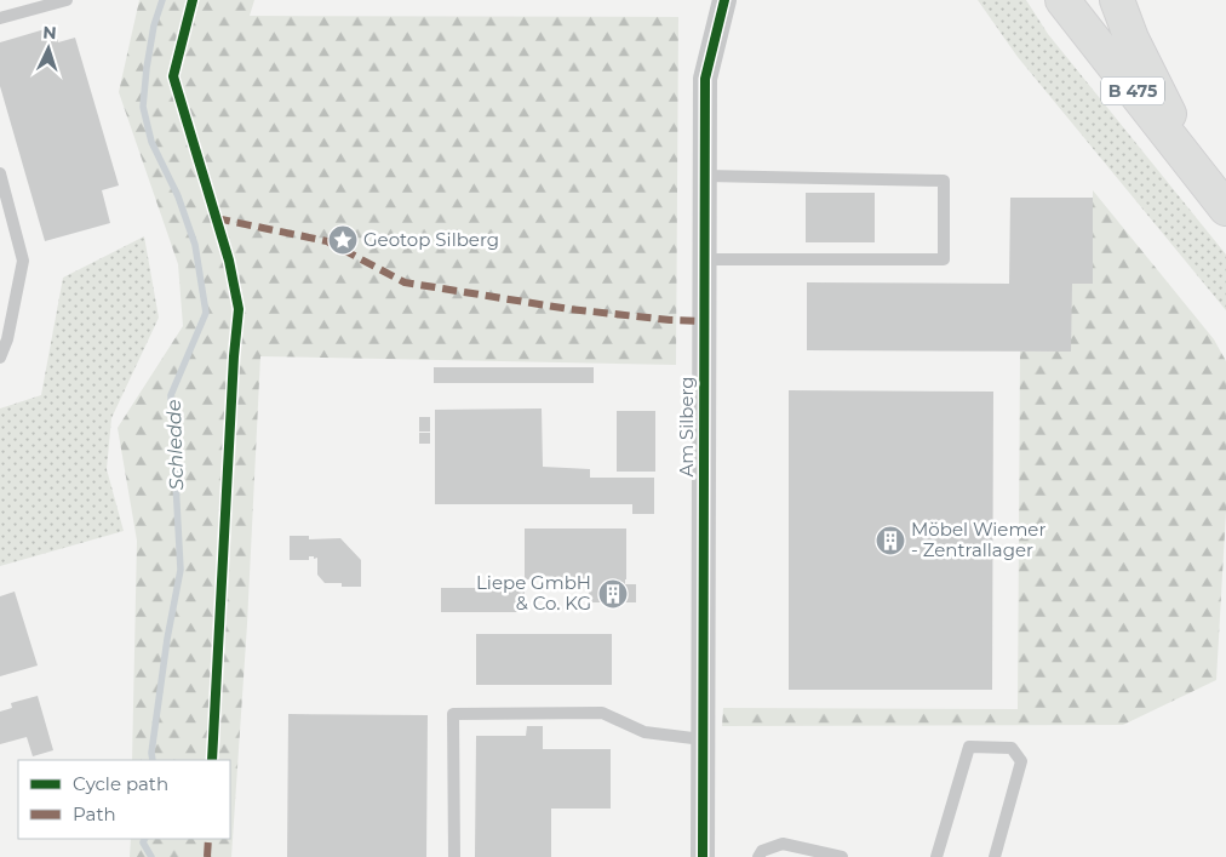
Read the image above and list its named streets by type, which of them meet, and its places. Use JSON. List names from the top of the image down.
{
  "streets": {
    "highway": ["B 475"],
    "street": ["Am Silberg"]
  },
  "water": ["Schledde"],
  "places": {
    "place": ["Geotop Silberg"],
    "building": ["Möbel Wiemer - Zentrallager", "Liepe GmbH & Co. KG"]
  },
  "legend": ["Cycle path", "Path"],
  "north": "top"
}
